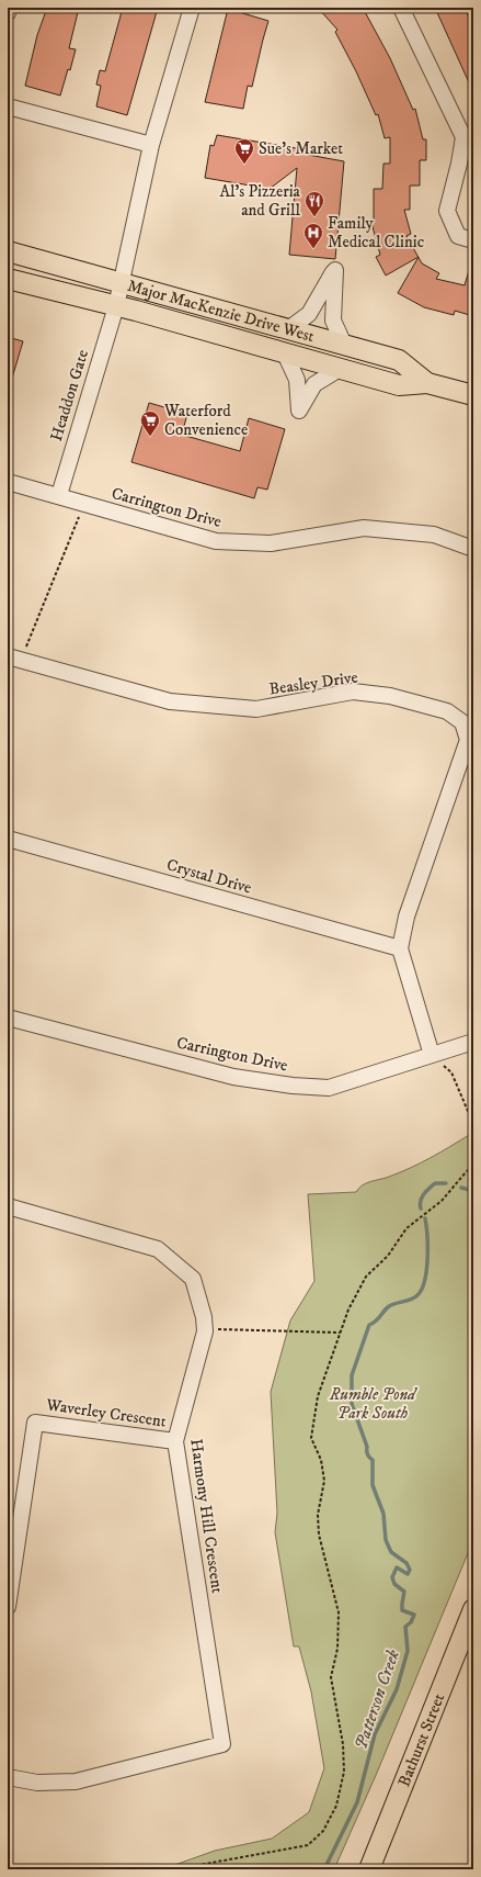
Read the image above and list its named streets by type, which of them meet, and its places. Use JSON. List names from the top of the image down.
{
  "streets": {
    "main road": ["Major MacKenzie Drive West", "Bathurst Street"],
    "street": [
      "Headdon Gate",
      "Carrington Drive",
      "Beasley Drive",
      "Crystal Drive",
      "Waverley Crescent",
      "Harmony Hill Crescent"
    ]
  },
  "crossings": [
    ["Major MacKenzie Drive West", "Headdon Gate"],
    ["Headdon Gate", "Carrington Drive"],
    ["Carrington Drive", "Beasley Drive"],
    ["Beasley Drive", "Crystal Drive"],
    ["Waverley Crescent", "Harmony Hill Crescent"]
  ],
  "water": ["Patterson Creek"],
  "parks": ["Rumble Pond Park South"],
  "places": {
    "supermarket": ["Sue's Market", "Waterford Convenience"],
    "restaurant": ["Al's Pizzeria and Grill"],
    "hospital": ["Family Medical Clinic"]
  }
}
